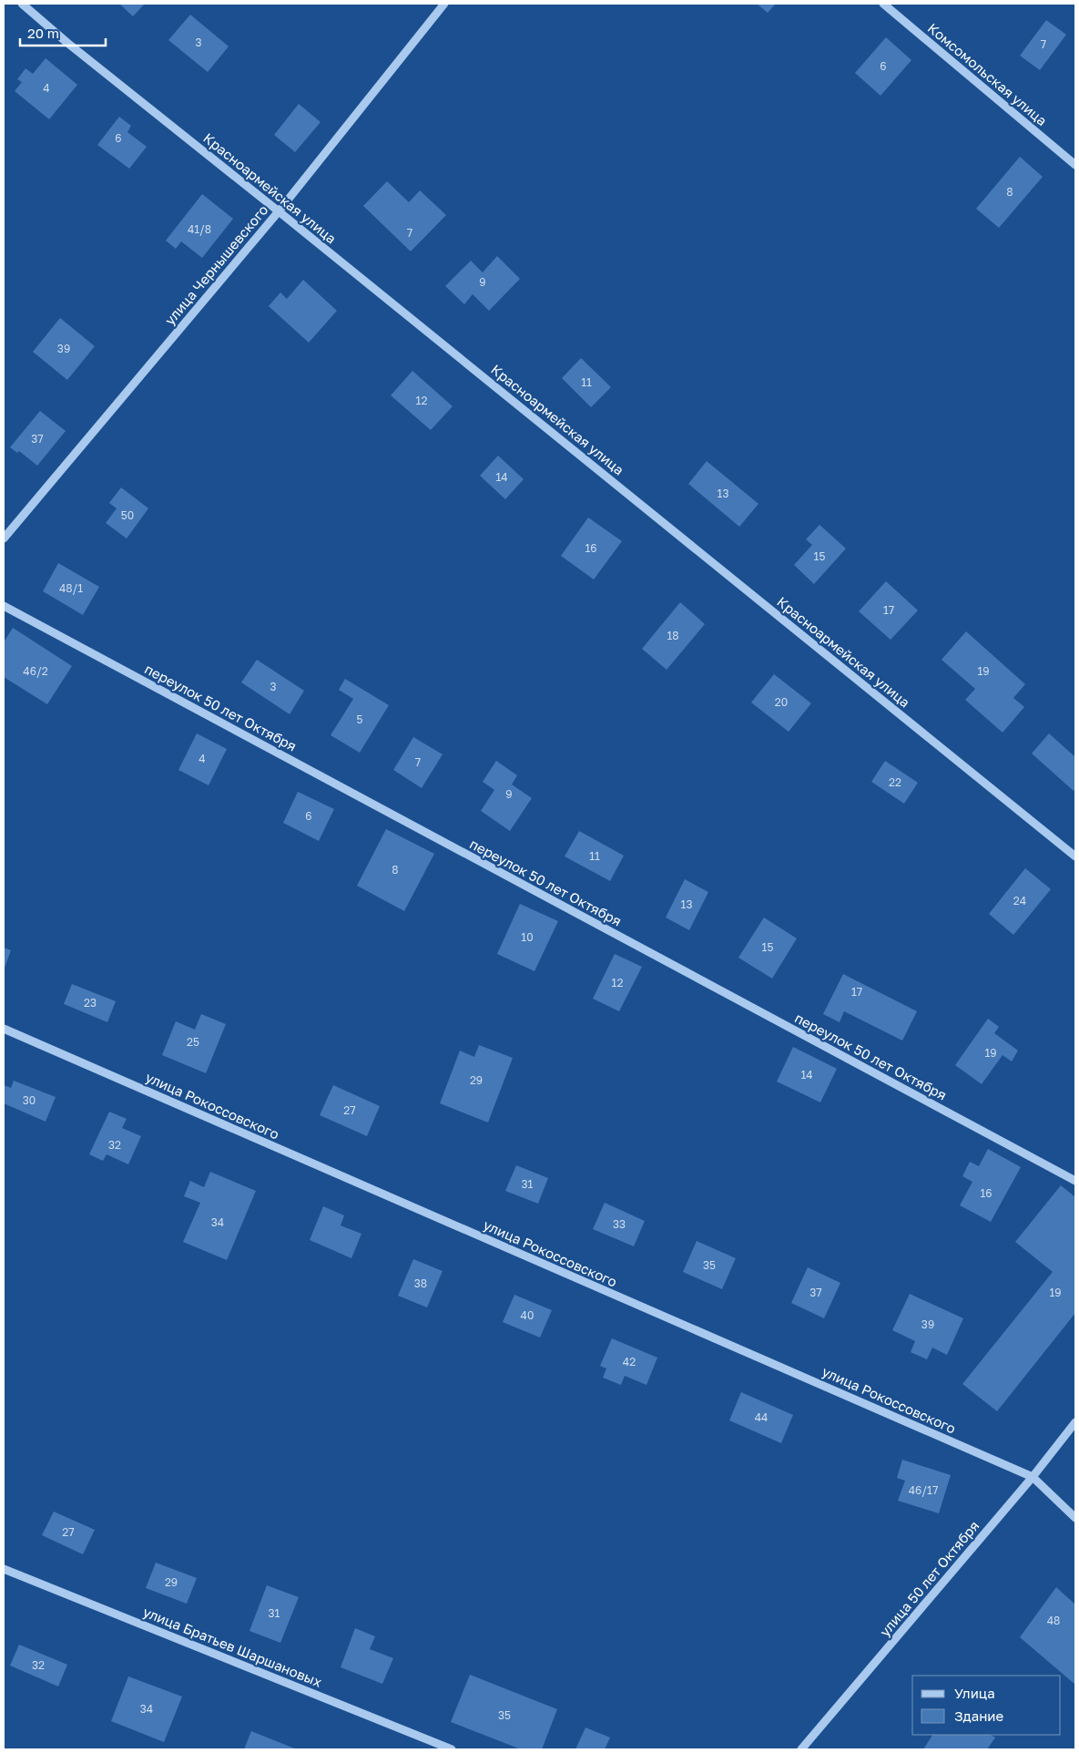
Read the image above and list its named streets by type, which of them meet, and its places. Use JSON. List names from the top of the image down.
{
  "streets": {
    "street": [
      "Комсомольская улица",
      "Красноармейская улица",
      "улица Чернышевского",
      "переулок 50 лет Октября",
      "улица Рокоссовского",
      "улица 50 лет Октября",
      "улица Братьев Шаршановых"
    ]
  },
  "crossings": [
    ["Красноармейская улица", "улица Чернышевского"],
    ["улица Рокоссовского", "улица 50 лет Октября"]
  ],
  "house_numbers": [
    "3",
    "7",
    "6",
    "4",
    "6",
    "8",
    "41/8",
    "7",
    "9",
    "39",
    "11",
    "12",
    "37",
    "14",
    "13",
    "50",
    "16",
    "15",
    "48/1",
    "17",
    "18",
    "46/2",
    "19",
    "3",
    "20",
    "5",
    "4",
    "7",
    "22",
    "9",
    "6",
    "11",
    "8",
    "24",
    "13",
    "10",
    "15",
    "12",
    "17",
    "23",
    "25",
    "19",
    "14",
    "29",
    "30",
    "27",
    "32",
    "31",
    "16",
    "34",
    "33",
    "35",
    "38",
    "37",
    "19",
    "40",
    "39",
    "42",
    "44",
    "46/17",
    "27",
    "29",
    "31",
    "48",
    "32",
    "34",
    "35"
  ],
  "legend": ["Улица", "Здание"],
  "scale_bar": "20 m"
}
